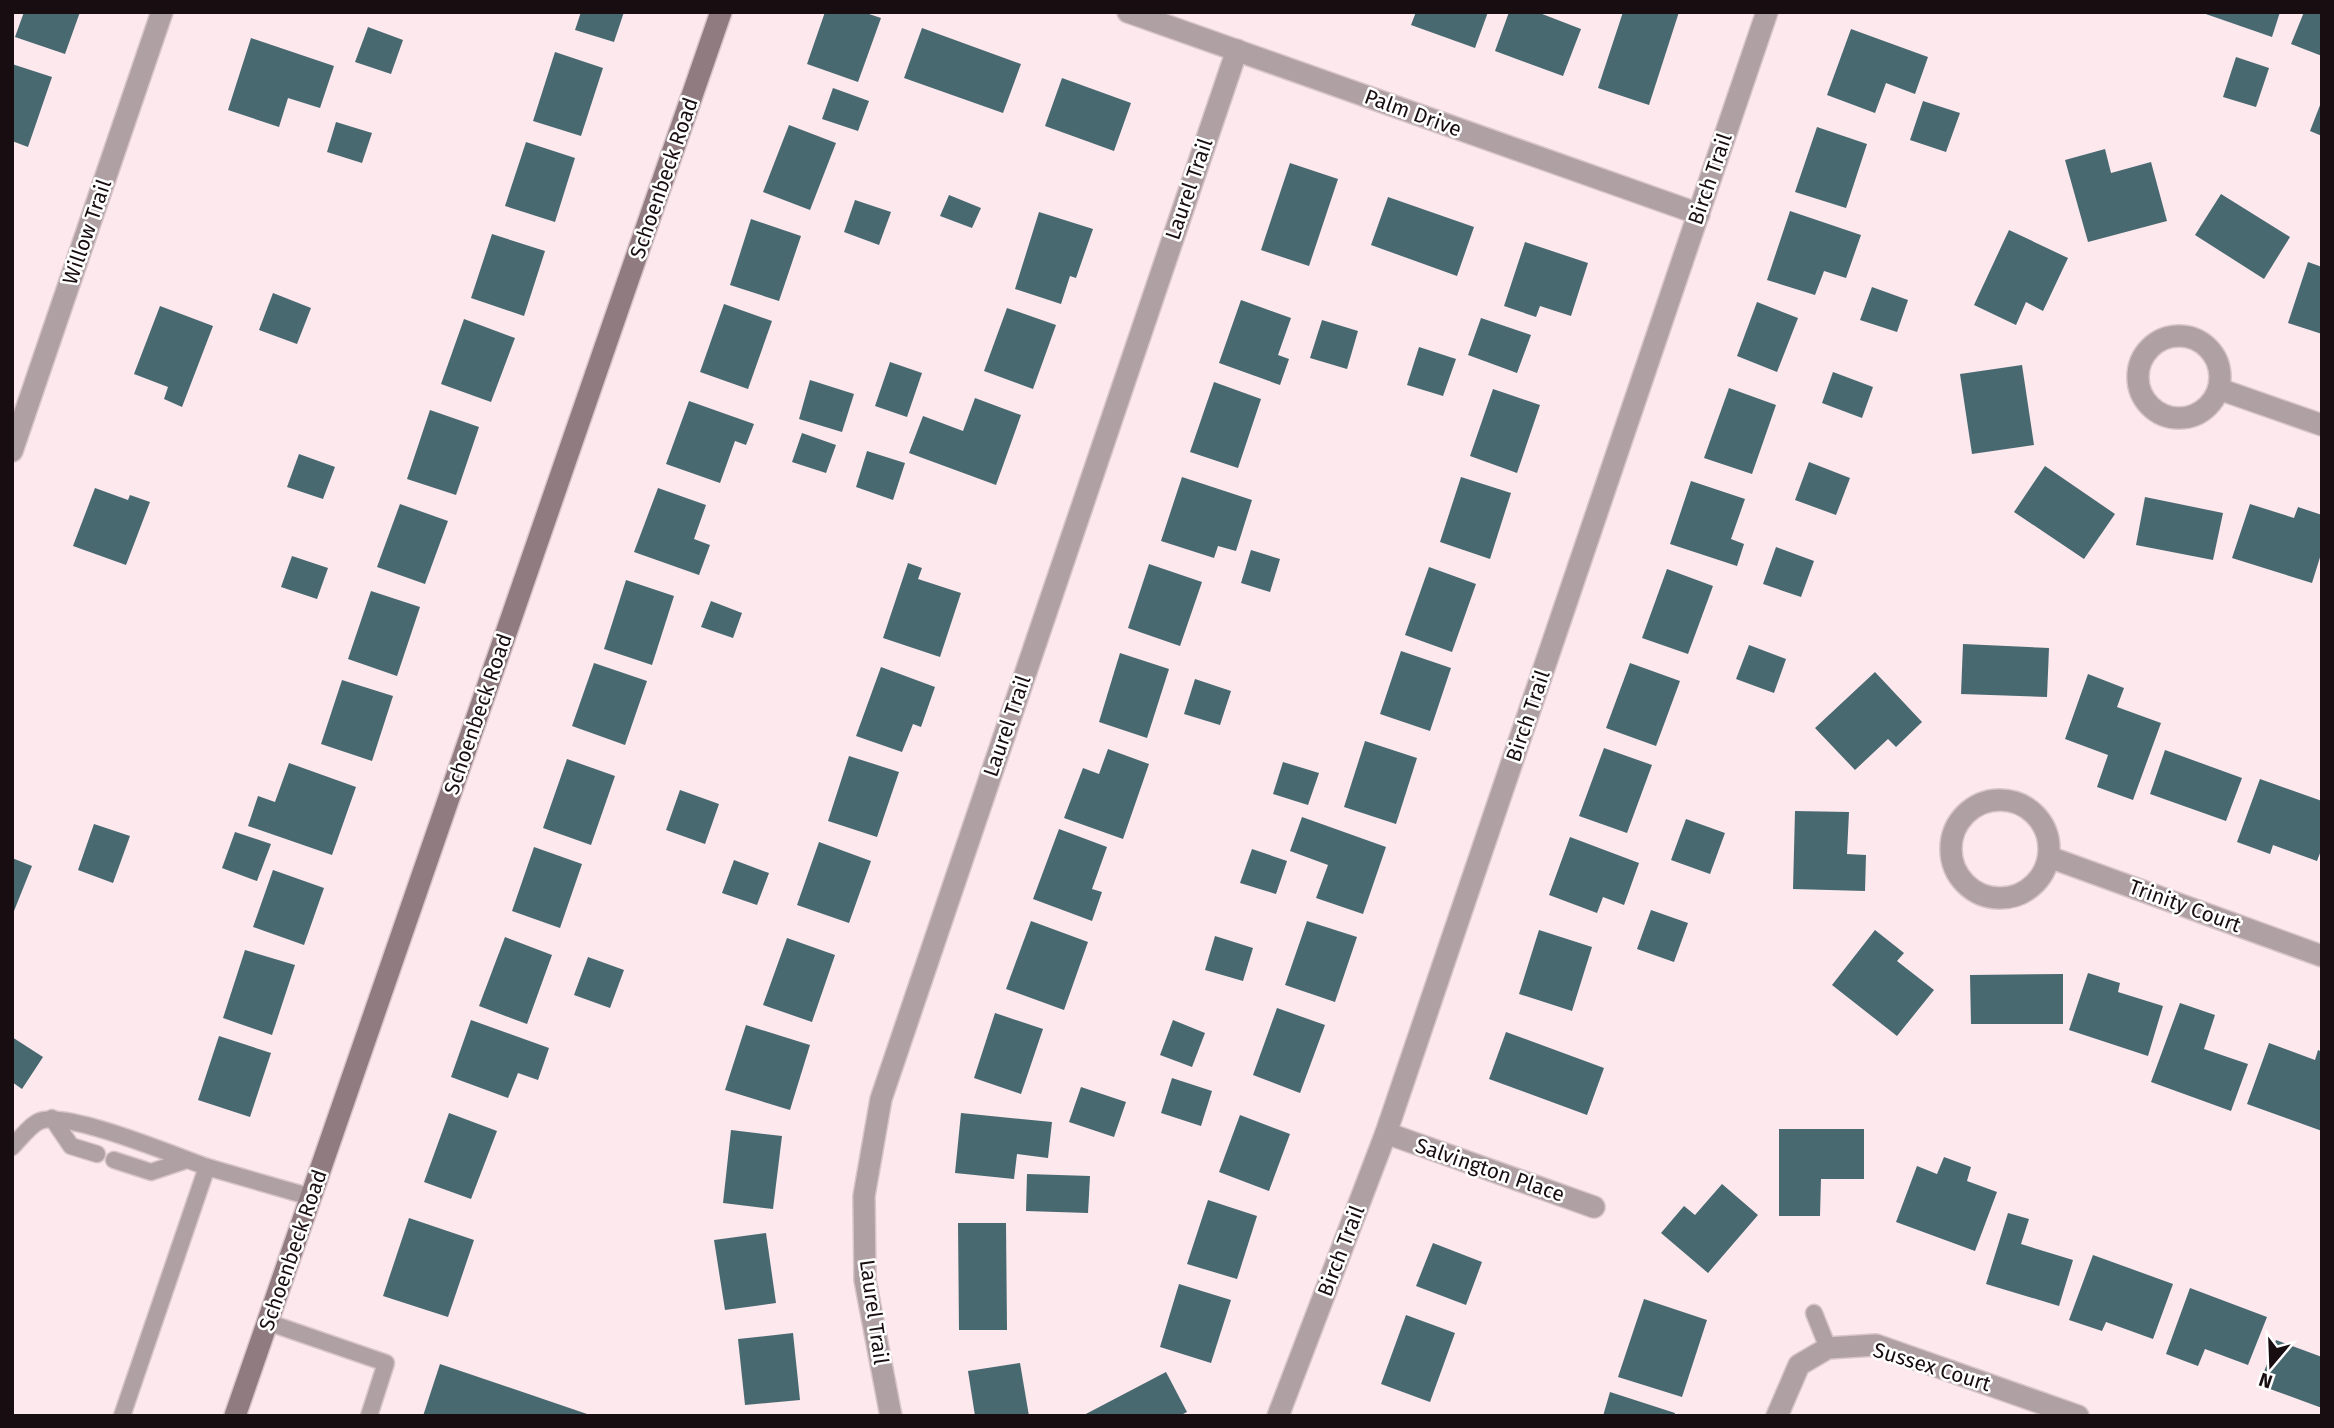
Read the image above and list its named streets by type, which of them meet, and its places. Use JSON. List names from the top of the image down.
{
  "streets": {
    "main road": ["Schoenbeck Road"],
    "street": [
      "Palm Drive",
      "Birch Trail",
      "Laurel Trail",
      "Willow Trail",
      "Trinity Court",
      "Salvington Place",
      "Sussex Court"
    ]
  },
  "crossings": [
    ["Palm Drive", "Birch Trail"],
    ["Palm Drive", "Laurel Trail"],
    ["Birch Trail", "Salvington Place"]
  ],
  "north": "bottom"
}
